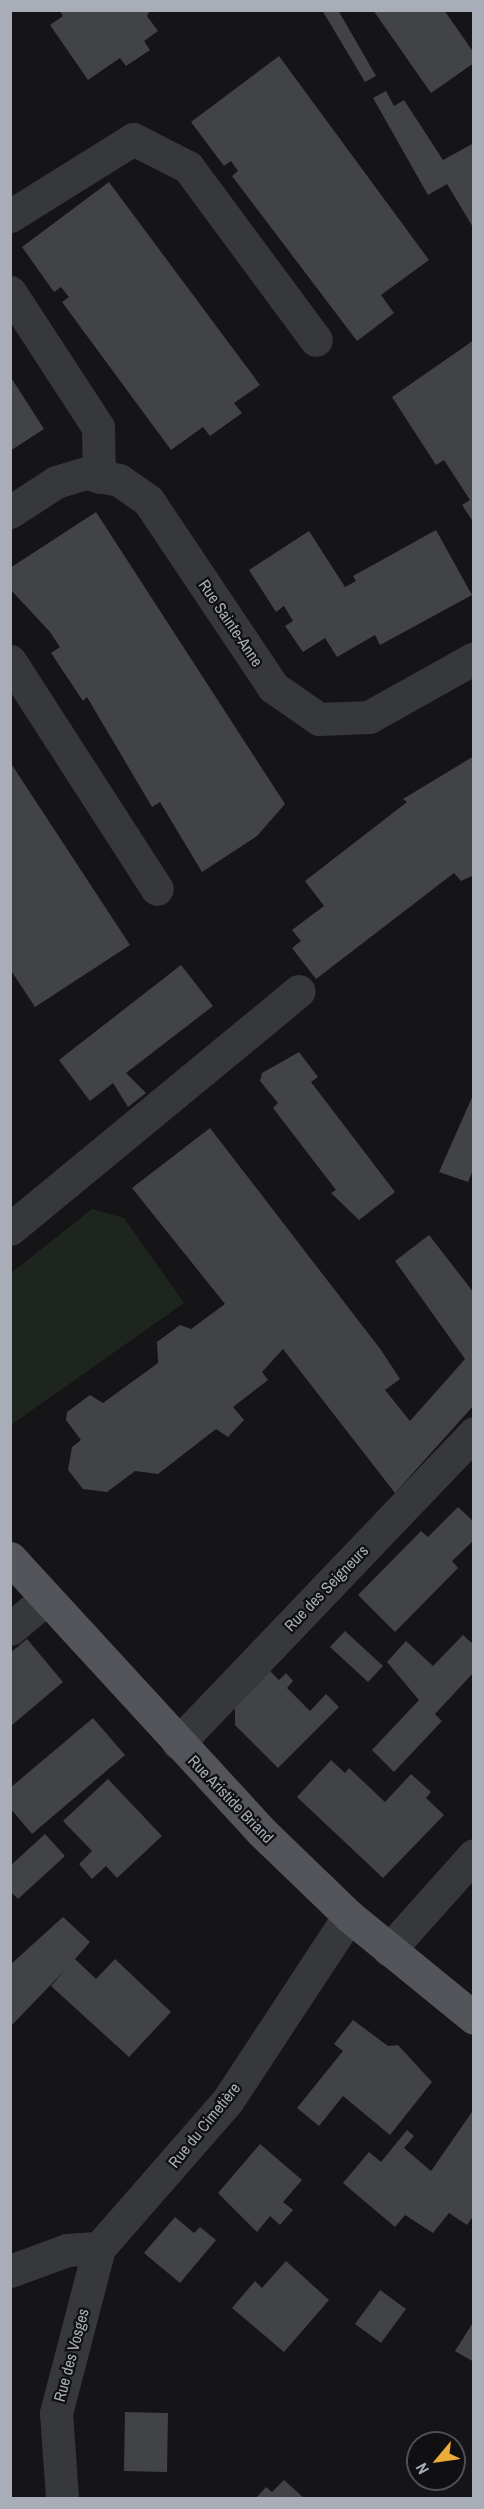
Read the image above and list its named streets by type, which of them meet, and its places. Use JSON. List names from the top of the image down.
{
  "streets": {
    "main road": ["Rue Aristide Briand"],
    "street": [
      "Rue Sainte-Anne",
      "Rue des Seigneurs",
      "Rue du Cimetière",
      "Rue des Vosges"
    ]
  },
  "crossings": [
    ["Rue des Seigneurs", "Rue Aristide Briand"],
    ["Rue Aristide Briand", "Rue du Cimetière"],
    ["Rue du Cimetière", "Rue des Vosges"]
  ],
  "north": "bottom left"
}
